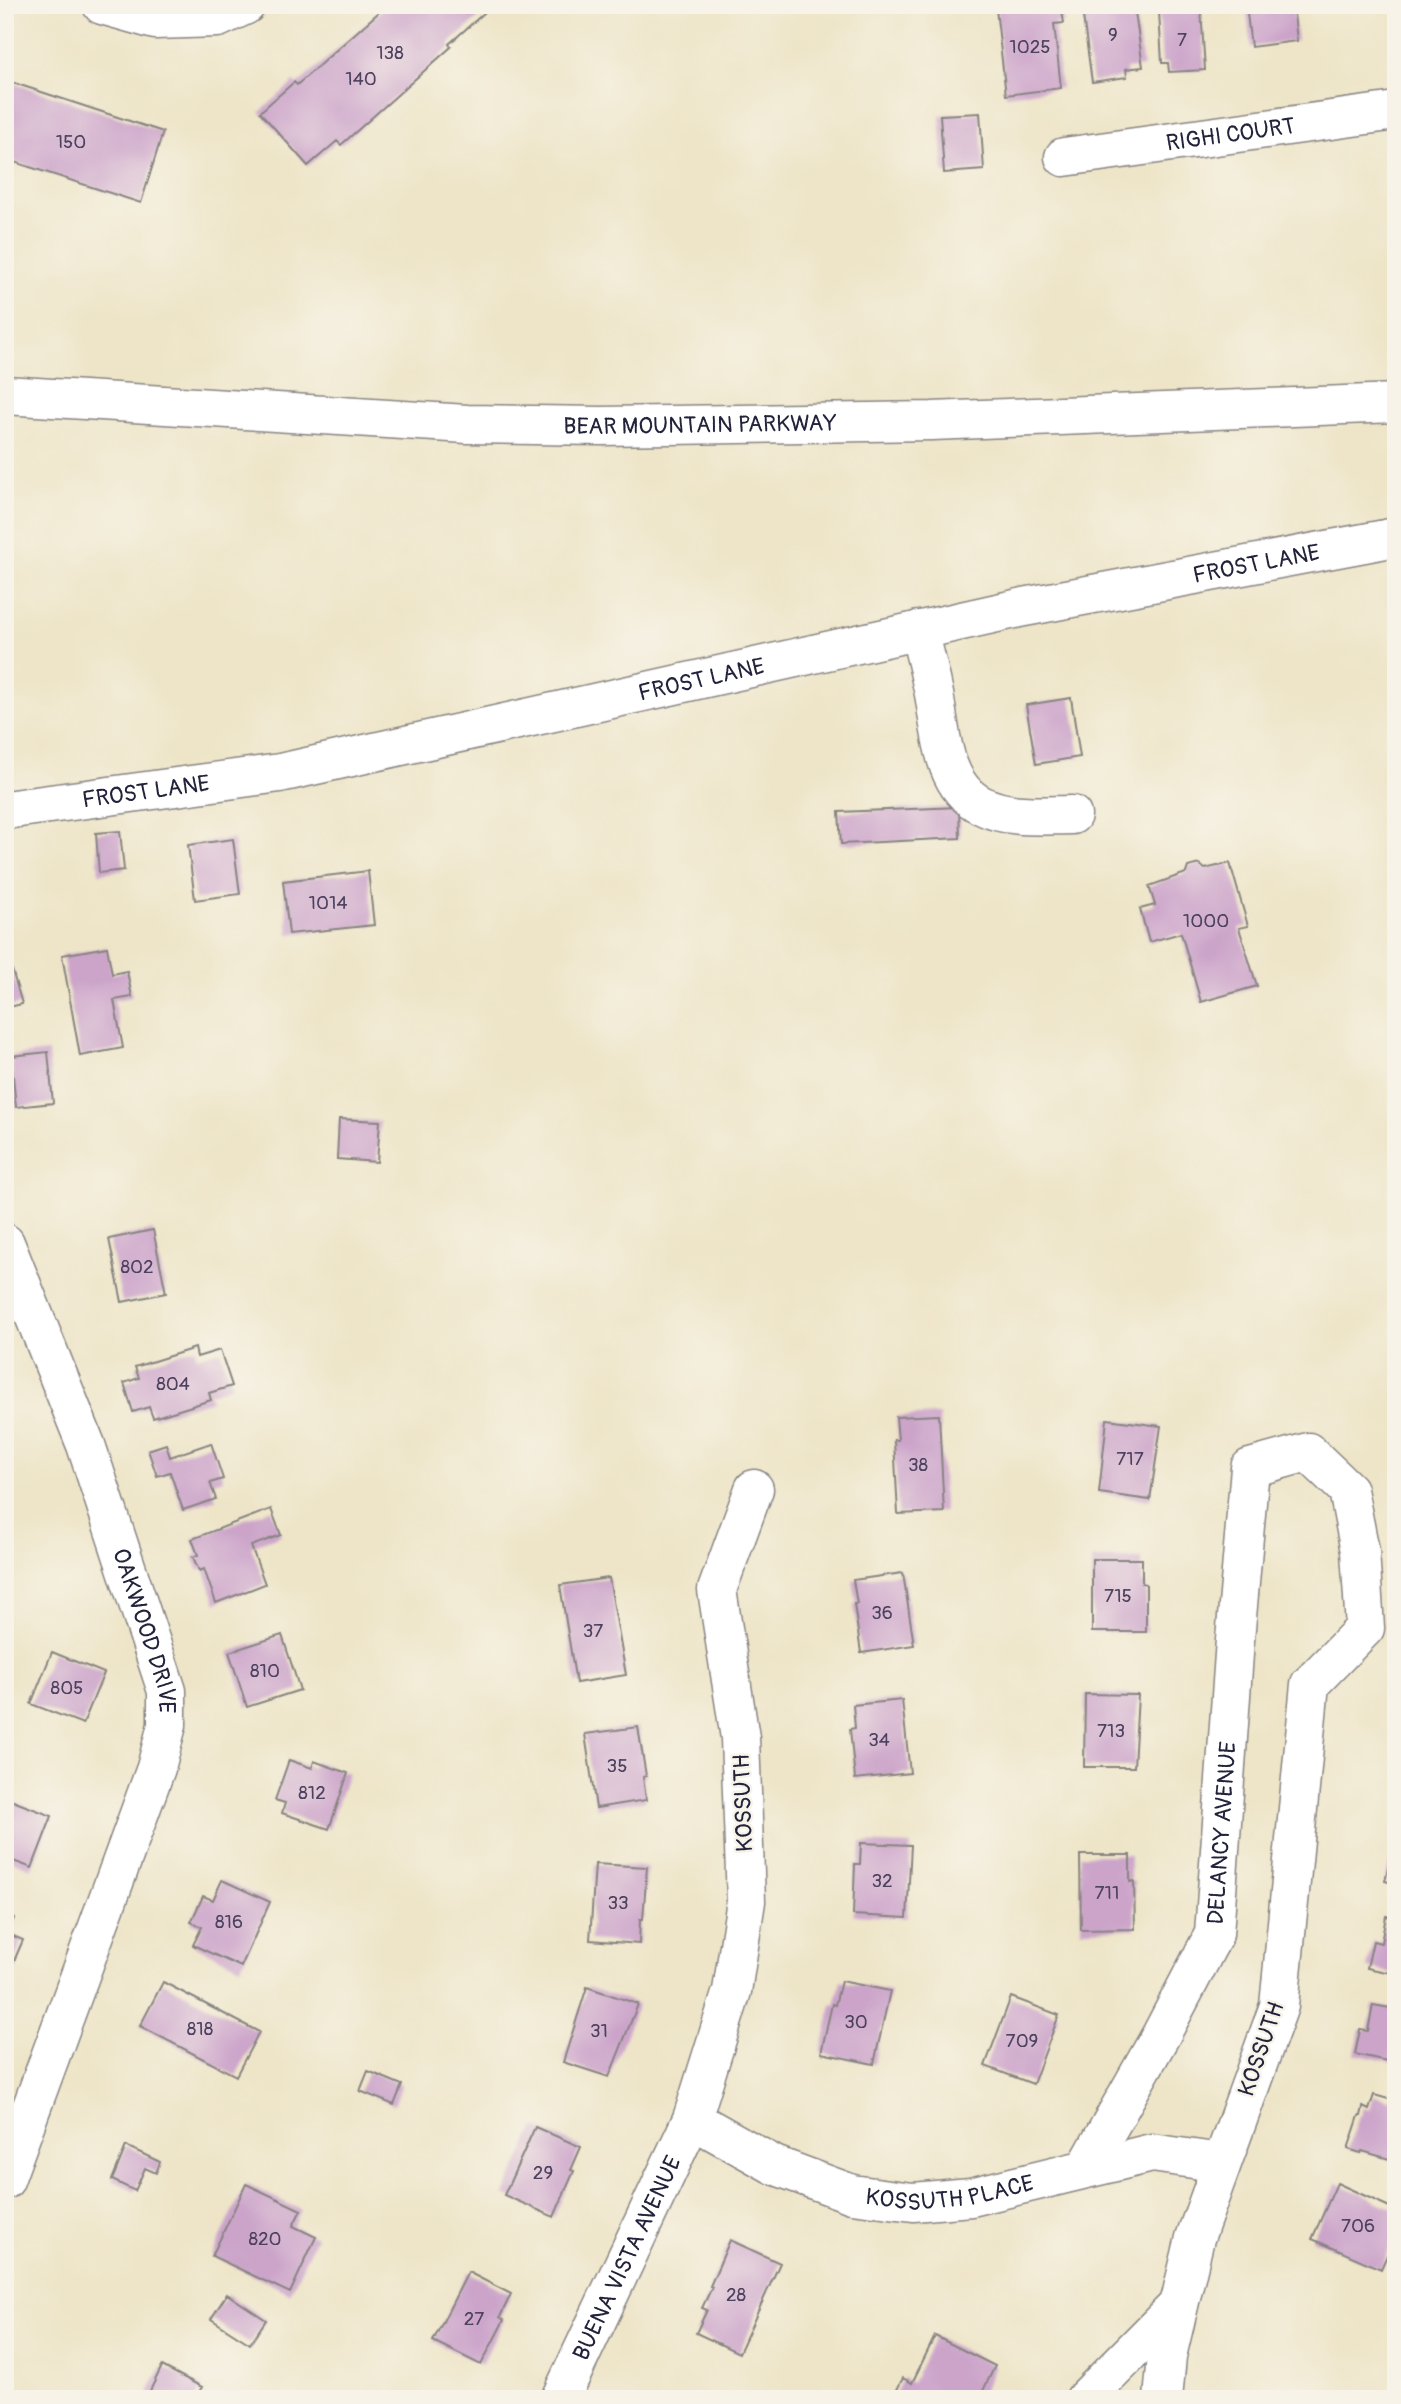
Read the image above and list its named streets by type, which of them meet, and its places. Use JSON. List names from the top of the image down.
{
  "streets": {
    "main road": [
      "RIGHI COURT",
      "BEAR MOUNTAIN PARKWAY",
      "FROST LANE",
      "OAKWOOD DRIVE",
      "KOSSUTH",
      "DELANCY AVENUE",
      "KOSSUTH PLACE",
      "BUENA VISTA AVENUE"
    ]
  },
  "crossings": [
    ["KOSSUTH", "DELANCY AVENUE"],
    ["KOSSUTH", "KOSSUTH PLACE"],
    ["KOSSUTH", "BUENA VISTA AVENUE"],
    ["DELANCY AVENUE", "KOSSUTH PLACE"],
    ["KOSSUTH PLACE", "BUENA VISTA AVENUE"]
  ],
  "house_numbers": [
    "9",
    "7",
    "1025",
    "138",
    "140",
    "150",
    "1014",
    "1000",
    "802",
    "804",
    "717",
    "38",
    "715",
    "36",
    "37",
    "810",
    "805",
    "713",
    "34",
    "35",
    "812",
    "32",
    "711",
    "33",
    "816",
    "30",
    "818",
    "31",
    "709",
    "29",
    "706",
    "820",
    "28",
    "27"
  ]
}
